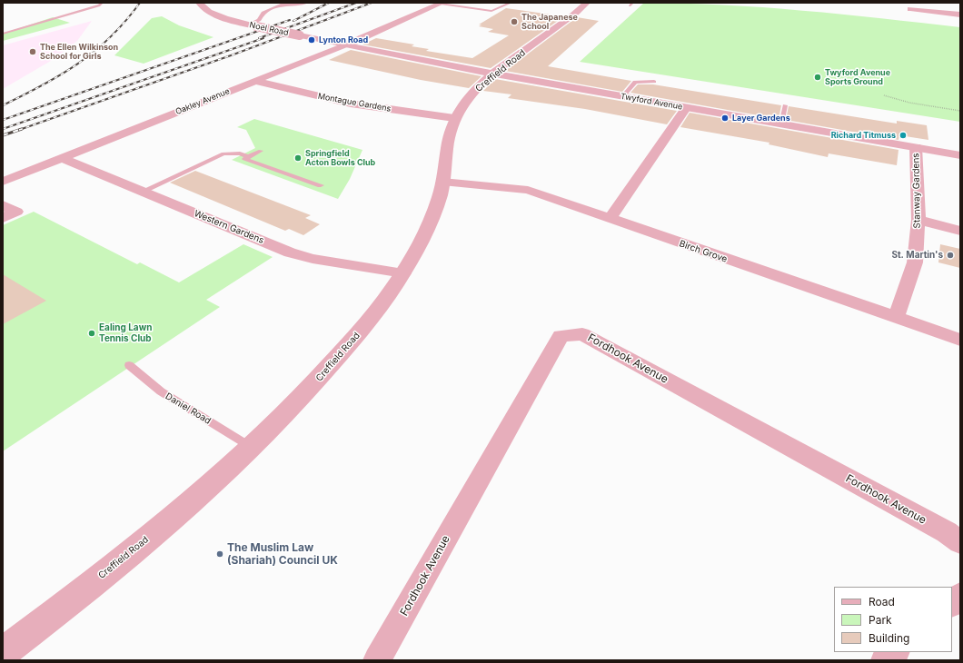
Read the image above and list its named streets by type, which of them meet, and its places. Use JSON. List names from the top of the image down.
{
  "streets": {
    "street": [
      "Noel Road",
      "Creffield Road",
      "Oakley Avenue",
      "Twyford Avenue",
      "Montague Gardens",
      "Stanway Gardens",
      "Western Gardens",
      "Birch Grove",
      "Fordhook Avenue"
    ],
    "lane": ["Daniel Road"]
  },
  "crossings": [
    ["Noel Road", "Oakley Avenue"],
    ["Noel Road", "Twyford Avenue"],
    ["Creffield Road", "Twyford Avenue"],
    ["Creffield Road", "Montague Gardens"],
    ["Creffield Road", "Western Gardens"],
    ["Creffield Road", "Birch Grove"],
    ["Creffield Road", "Daniel Road"],
    ["Oakley Avenue", "Twyford Avenue"],
    ["Oakley Avenue", "Montague Gardens"],
    ["Oakley Avenue", "Western Gardens"],
    ["Twyford Avenue", "Stanway Gardens"],
    ["Stanway Gardens", "Birch Grove"]
  ],
  "places": [
    "The Japanese School",
    "Lynton Road",
    "The Ellen Wilkinson School for Girls",
    "Twyford Avenue Sports Ground",
    "Layer Gardens",
    "Richard Titmuss",
    "Springfield Acton Bowls Club",
    "St. Martin's",
    "Ealing Lawn Tennis Club",
    "The Muslim Law (Shariah) Council UK"
  ],
  "legend": ["Road", "Park", "Building"]
}
